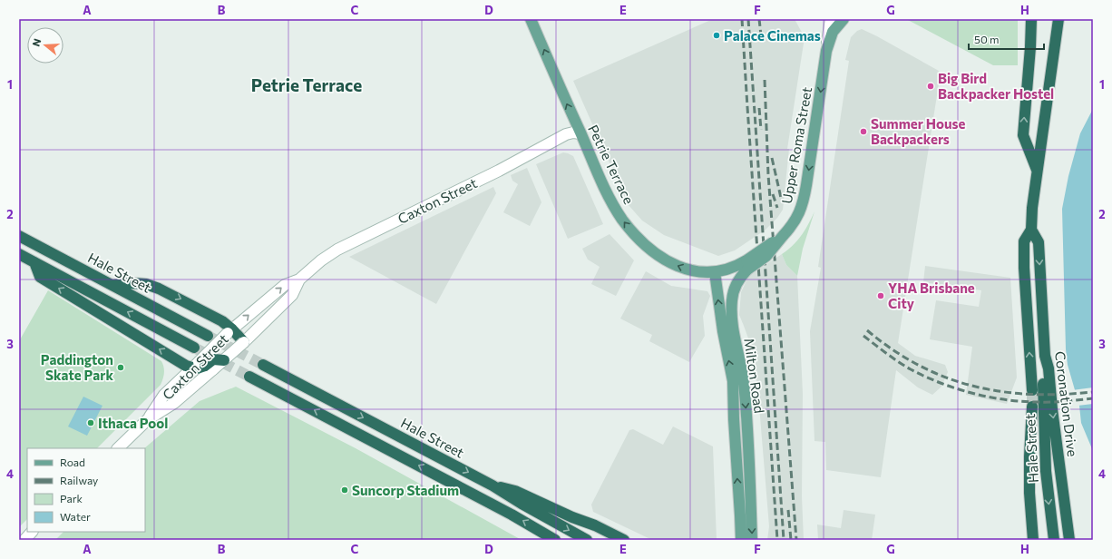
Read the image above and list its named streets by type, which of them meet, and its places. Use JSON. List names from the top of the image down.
{
  "streets": {
    "highway": ["Hale Street", "Coronation Drive"],
    "main road": [
      "Upper Roma Street",
      "Petrie Terrace",
      "Caxton Street",
      "Milton Road"
    ]
  },
  "crossings": [
    ["Upper Roma Street", "Milton Road"],
    ["Petrie Terrace", "Caxton Street"],
    ["Petrie Terrace", "Milton Road"],
    ["Hale Street", "Coronation Drive"]
  ],
  "one_way": ["Upper Roma Street", "Petrie Terrace"],
  "districts": ["Petrie Terrace"],
  "places": [
    "Palace Cinemas",
    "Big Bird Backpacker Hostel",
    "Summer House Backpackers",
    "YHA Brisbane City",
    "Paddington Skate Park",
    "Ithaca Pool",
    "Suncorp Stadium"
  ],
  "legend": [
    "Road",
    "Railway",
    "Park",
    "Water"
  ],
  "scale_bar": "50 m",
  "north": "left",
  "grid": {
    "columns": [
      "A",
      "B",
      "C",
      "D",
      "E",
      "F",
      "G",
      "H"
    ],
    "rows": [
      "1",
      "2",
      "3",
      "4"
    ]
  }
}
